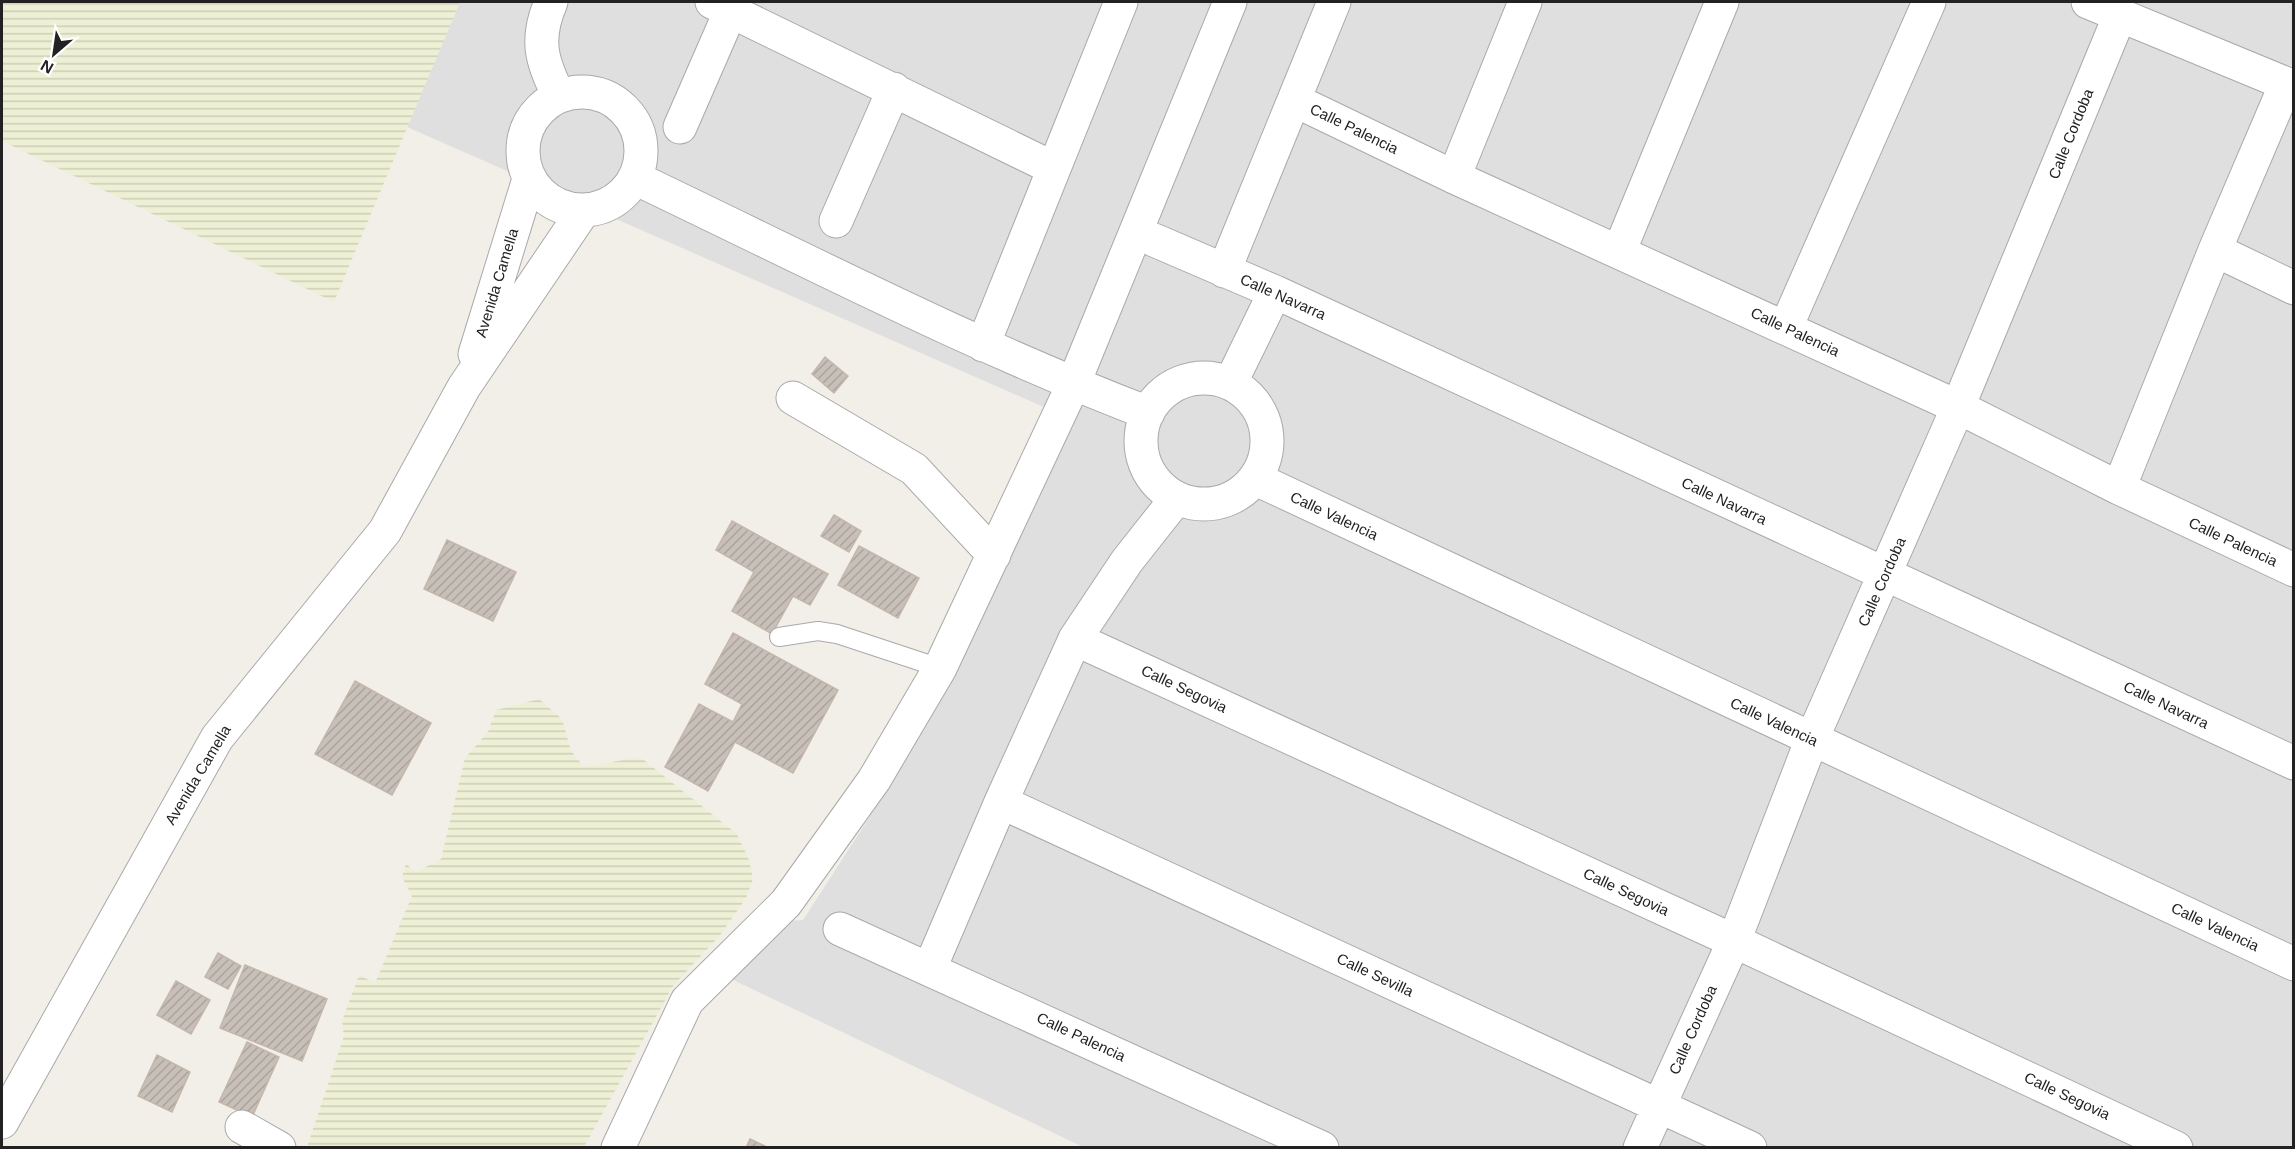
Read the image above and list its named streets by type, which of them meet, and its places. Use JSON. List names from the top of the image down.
{
  "streets": {
    "street": [
      "Calle Palencia",
      "Calle Cordoba",
      "Avenida Camella",
      "Calle Navarra",
      "Calle Valencia",
      "Calle Segovia",
      "Calle Sevilla"
    ]
  },
  "crossings": [
    ["Calle Palencia", "Calle Cordoba"],
    ["Calle Cordoba", "Calle Navarra"],
    ["Calle Cordoba", "Calle Valencia"],
    ["Calle Cordoba", "Calle Segovia"],
    ["Calle Cordoba", "Calle Sevilla"]
  ],
  "north": "bottom left"
}
